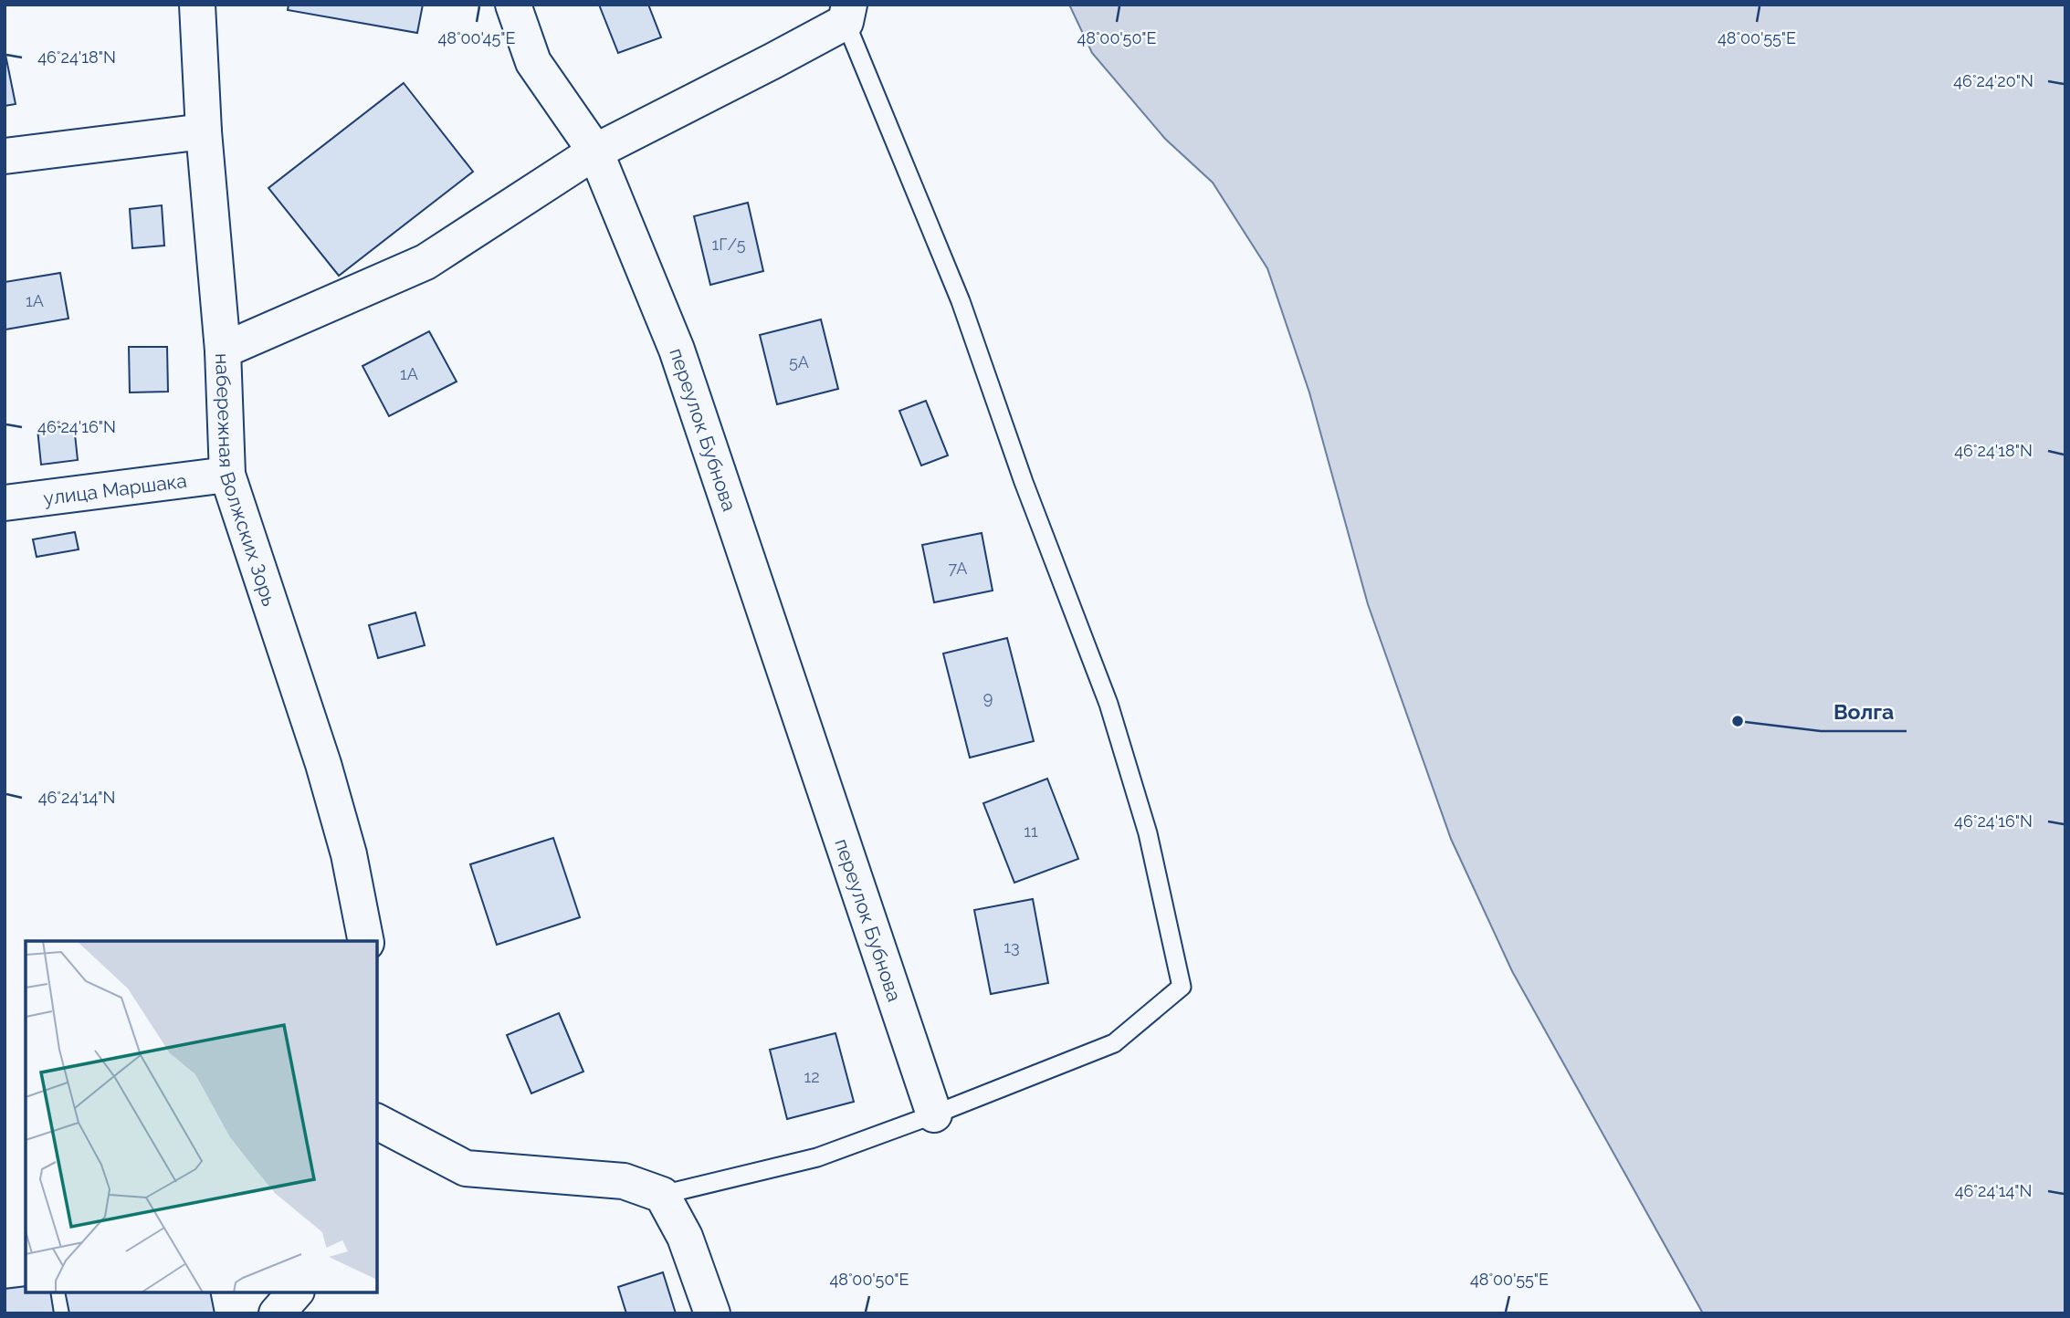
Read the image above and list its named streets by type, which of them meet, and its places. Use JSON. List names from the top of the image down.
{
  "streets": {
    "street": ["переулок Бубнова", "набережная Волжских Зорь", "улица Маршака"]
  },
  "crossings": [
    ["набережная Волжских Зорь", "улица Маршака"]
  ],
  "places": ["Волга"],
  "house_numbers": [
    "1Г/5",
    "1А",
    "5А",
    "1А",
    "7А",
    "9",
    "11",
    "13",
    "12"
  ],
  "coordinates": [
    "48°00'45\"E",
    "48°00'50\"E",
    "48°00'55\"E",
    "46°24'18\"N",
    "46°24'20\"N",
    "46°24'16\"N",
    "46°24'14\"N"
  ]
}
